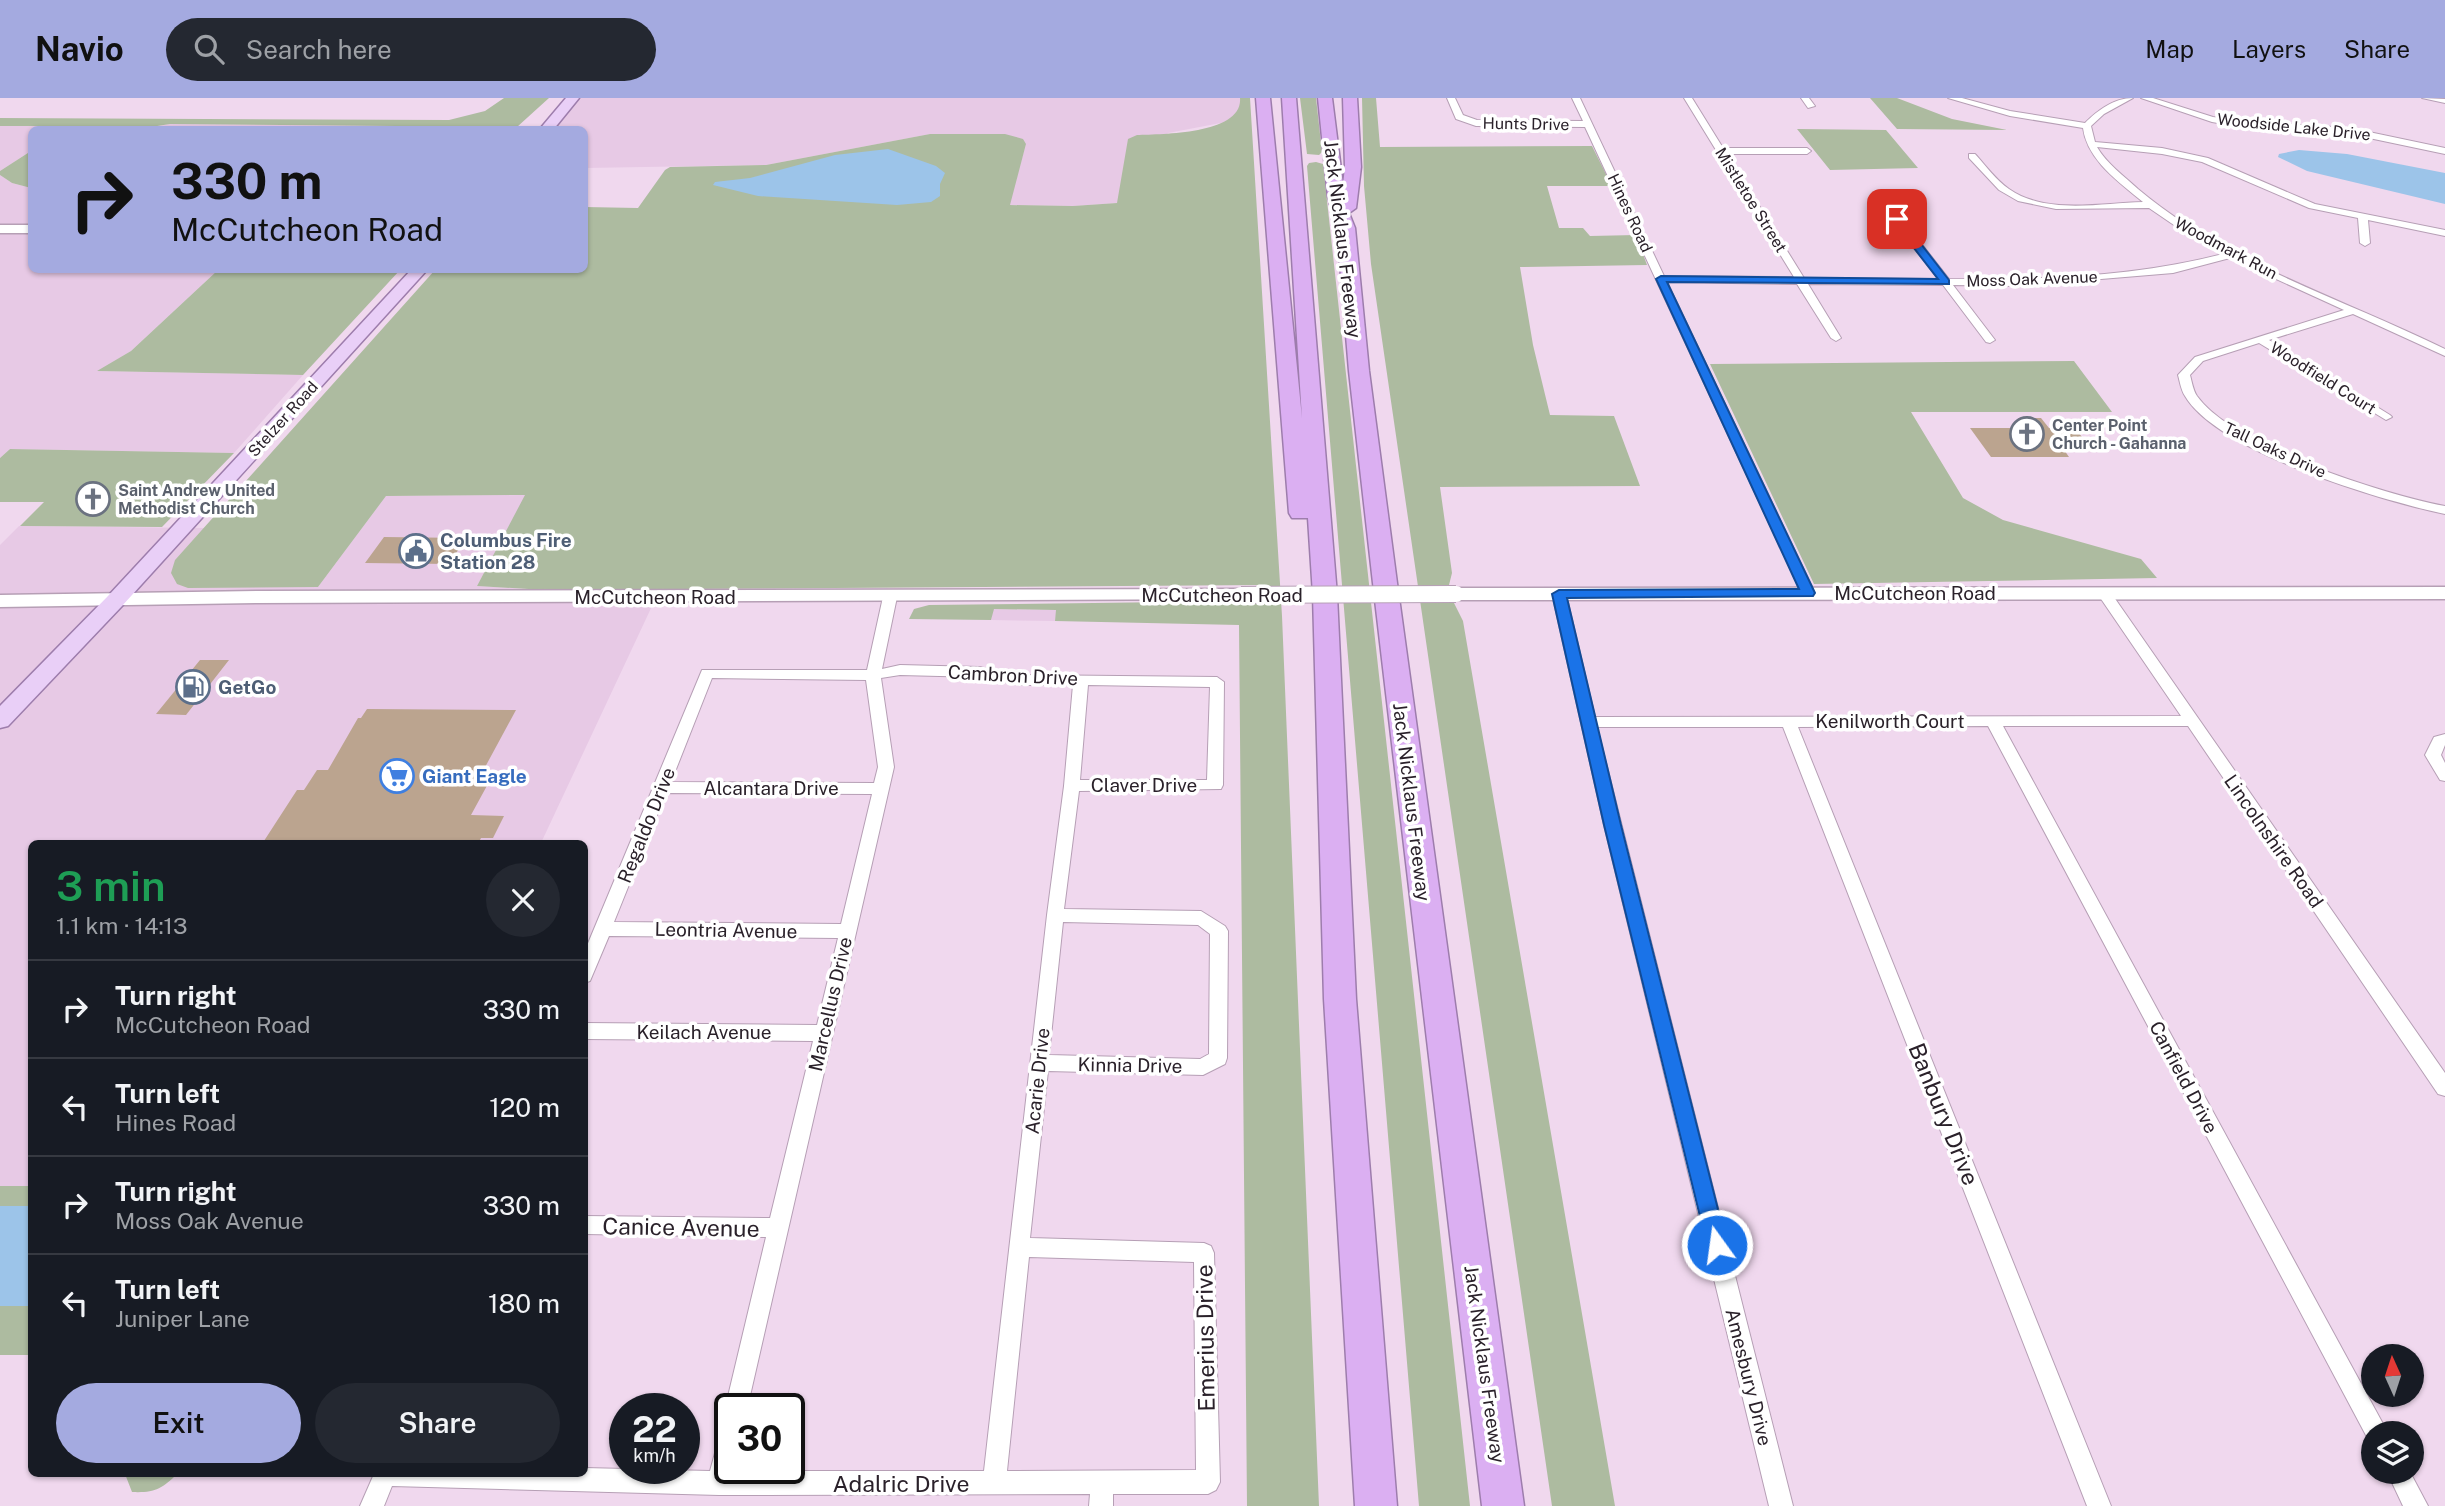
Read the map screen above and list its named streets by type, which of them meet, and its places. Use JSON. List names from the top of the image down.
{
  "streets": {
    "highway": ["Jack Nicklaus Freeway"],
    "main road": ["Stelzer Road", "McCutcheon Road"],
    "street": [
      "Hunts Drive",
      "Woodside Lake Drive",
      "Mistletoe Street",
      "Hines Road",
      "Woodmark Run",
      "Moss Oak Avenue",
      "Woodfield Court",
      "Tall Oaks Drive",
      "Cambron Drive",
      "Kenilworth Court",
      "Claver Drive",
      "Alcantara Drive",
      "Regaldo Drive",
      "Lincolnshire Road",
      "Leontria Avenue",
      "Marcellus Drive",
      "Keilach Avenue",
      "Kinnia Drive",
      "Canfield Drive",
      "Acarie Drive",
      "Banbury Drive",
      "Canice Avenue",
      "Emerius Drive",
      "Amesbury Drive",
      "Adalric Drive"
    ]
  },
  "crossings": [
    ["Hunts Drive", "Hines Road"],
    ["Mistletoe Street", "Moss Oak Avenue"],
    ["Hines Road", "Moss Oak Avenue"],
    ["Hines Road", "McCutcheon Road"],
    ["Woodmark Run", "Moss Oak Avenue"],
    ["Woodmark Run", "Tall Oaks Drive"],
    ["Woodfield Court", "Tall Oaks Drive"],
    ["Stelzer Road", "McCutcheon Road"],
    ["McCutcheon Road", "Lincolnshire Road"],
    ["McCutcheon Road", "Marcellus Drive"],
    ["McCutcheon Road", "Amesbury Drive"],
    ["Cambron Drive", "Claver Drive"],
    ["Cambron Drive", "Regaldo Drive"],
    ["Cambron Drive", "Marcellus Drive"],
    ["Cambron Drive", "Acarie Drive"],
    ["Kenilworth Court", "Lincolnshire Road"],
    ["Kenilworth Court", "Canfield Drive"],
    ["Kenilworth Court", "Banbury Drive"],
    ["Kenilworth Court", "Amesbury Drive"],
    ["Claver Drive", "Acarie Drive"],
    ["Alcantara Drive", "Regaldo Drive"],
    ["Alcantara Drive", "Marcellus Drive"],
    ["Regaldo Drive", "Leontria Avenue"],
    ["Leontria Avenue", "Marcellus Drive"],
    ["Marcellus Drive", "Keilach Avenue"],
    ["Marcellus Drive", "Canice Avenue"],
    ["Kinnia Drive", "Acarie Drive"],
    ["Acarie Drive", "Emerius Drive"],
    ["Acarie Drive", "Adalric Drive"],
    ["Emerius Drive", "Adalric Drive"]
  ],
  "places": {
    "church": ["Center Point Church - Gahanna", "Saint Andrew United Methodist Church"],
    "public building": ["Columbus Fire Station 28"],
    "fuel station": ["GetGo"],
    "supermarket": ["Giant Eagle"]
  },
  "north": "top",
  "page": {
    "header": "Navio",
    "search": "Search here",
    "nav": ["Map", "Layers", "Share"],
    "turn": ["330 m", "McCutcheon Road"],
    "heading": ["3 min", "1.1 km · 14:13"],
    "list": [
      {
        "name": "Turn right",
        "note": "McCutcheon Road",
        "value": "330 m"
      },
      {
        "name": "Turn left",
        "note": "Hines Road",
        "value": "120 m"
      },
      {
        "name": "Turn right",
        "note": "Moss Oak Avenue",
        "value": "330 m"
      },
      {
        "name": "Turn left",
        "note": "Juniper Lane",
        "value": "180 m"
      }
    ],
    "buttons": ["Exit", "Share"],
    "speed": "22 km/h",
    "limit": "30"
  }
}
